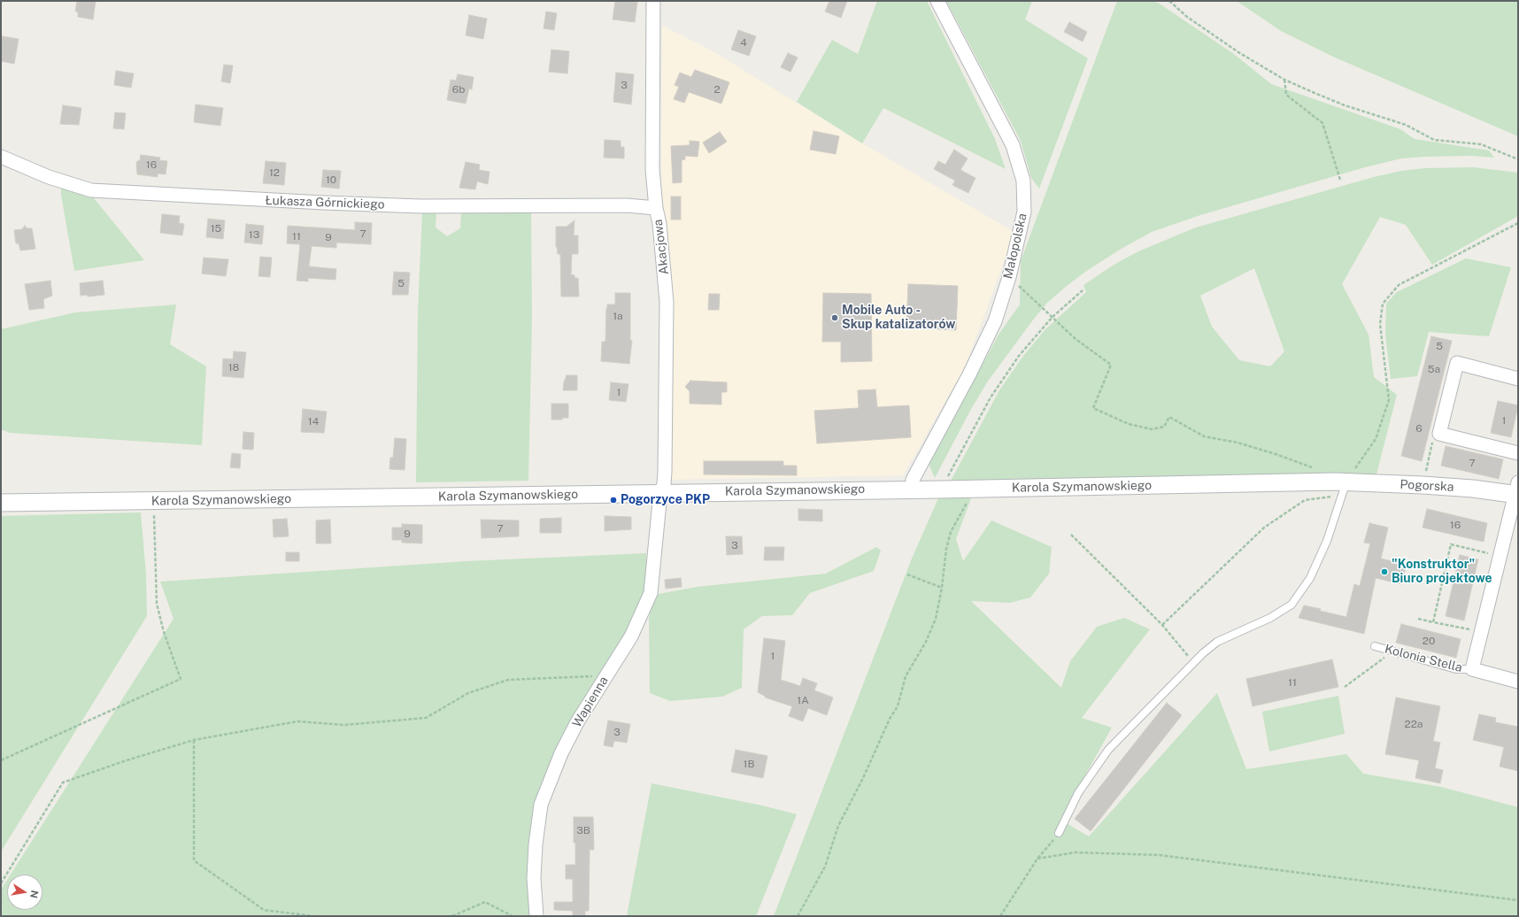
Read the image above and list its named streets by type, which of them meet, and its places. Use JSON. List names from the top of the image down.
{
  "streets": {
    "street": [
      "Łukasza Górnickiego",
      "Małopolska",
      "Akacjowa",
      "Pogorska",
      "Karola Szymanowskiego",
      "Kolonia Stella",
      "Wapienna"
    ]
  },
  "crossings": [
    ["Łukasza Górnickiego", "Akacjowa"],
    ["Małopolska", "Karola Szymanowskiego"],
    ["Akacjowa", "Karola Szymanowskiego"],
    ["Akacjowa", "Wapienna"],
    ["Pogorska", "Karola Szymanowskiego"],
    ["Pogorska", "Kolonia Stella"],
    ["Karola Szymanowskiego", "Wapienna"]
  ],
  "places": ["Mobile Auto - Skup katalizatorów", "Pogorzyce PKP", "\"Konstruktor\" Biuro projektowe"],
  "house_numbers": [
    "4",
    "3",
    "6b",
    "2",
    "16",
    "12",
    "10",
    "15",
    "7",
    "13",
    "11",
    "9",
    "5",
    "1a",
    "5",
    "18",
    "5a",
    "1",
    "1",
    "14",
    "6",
    "7",
    "16",
    "7",
    "9",
    "3",
    "20",
    "1",
    "11",
    "1A",
    "22a",
    "3",
    "1B",
    "3B"
  ],
  "north": "right"
}
